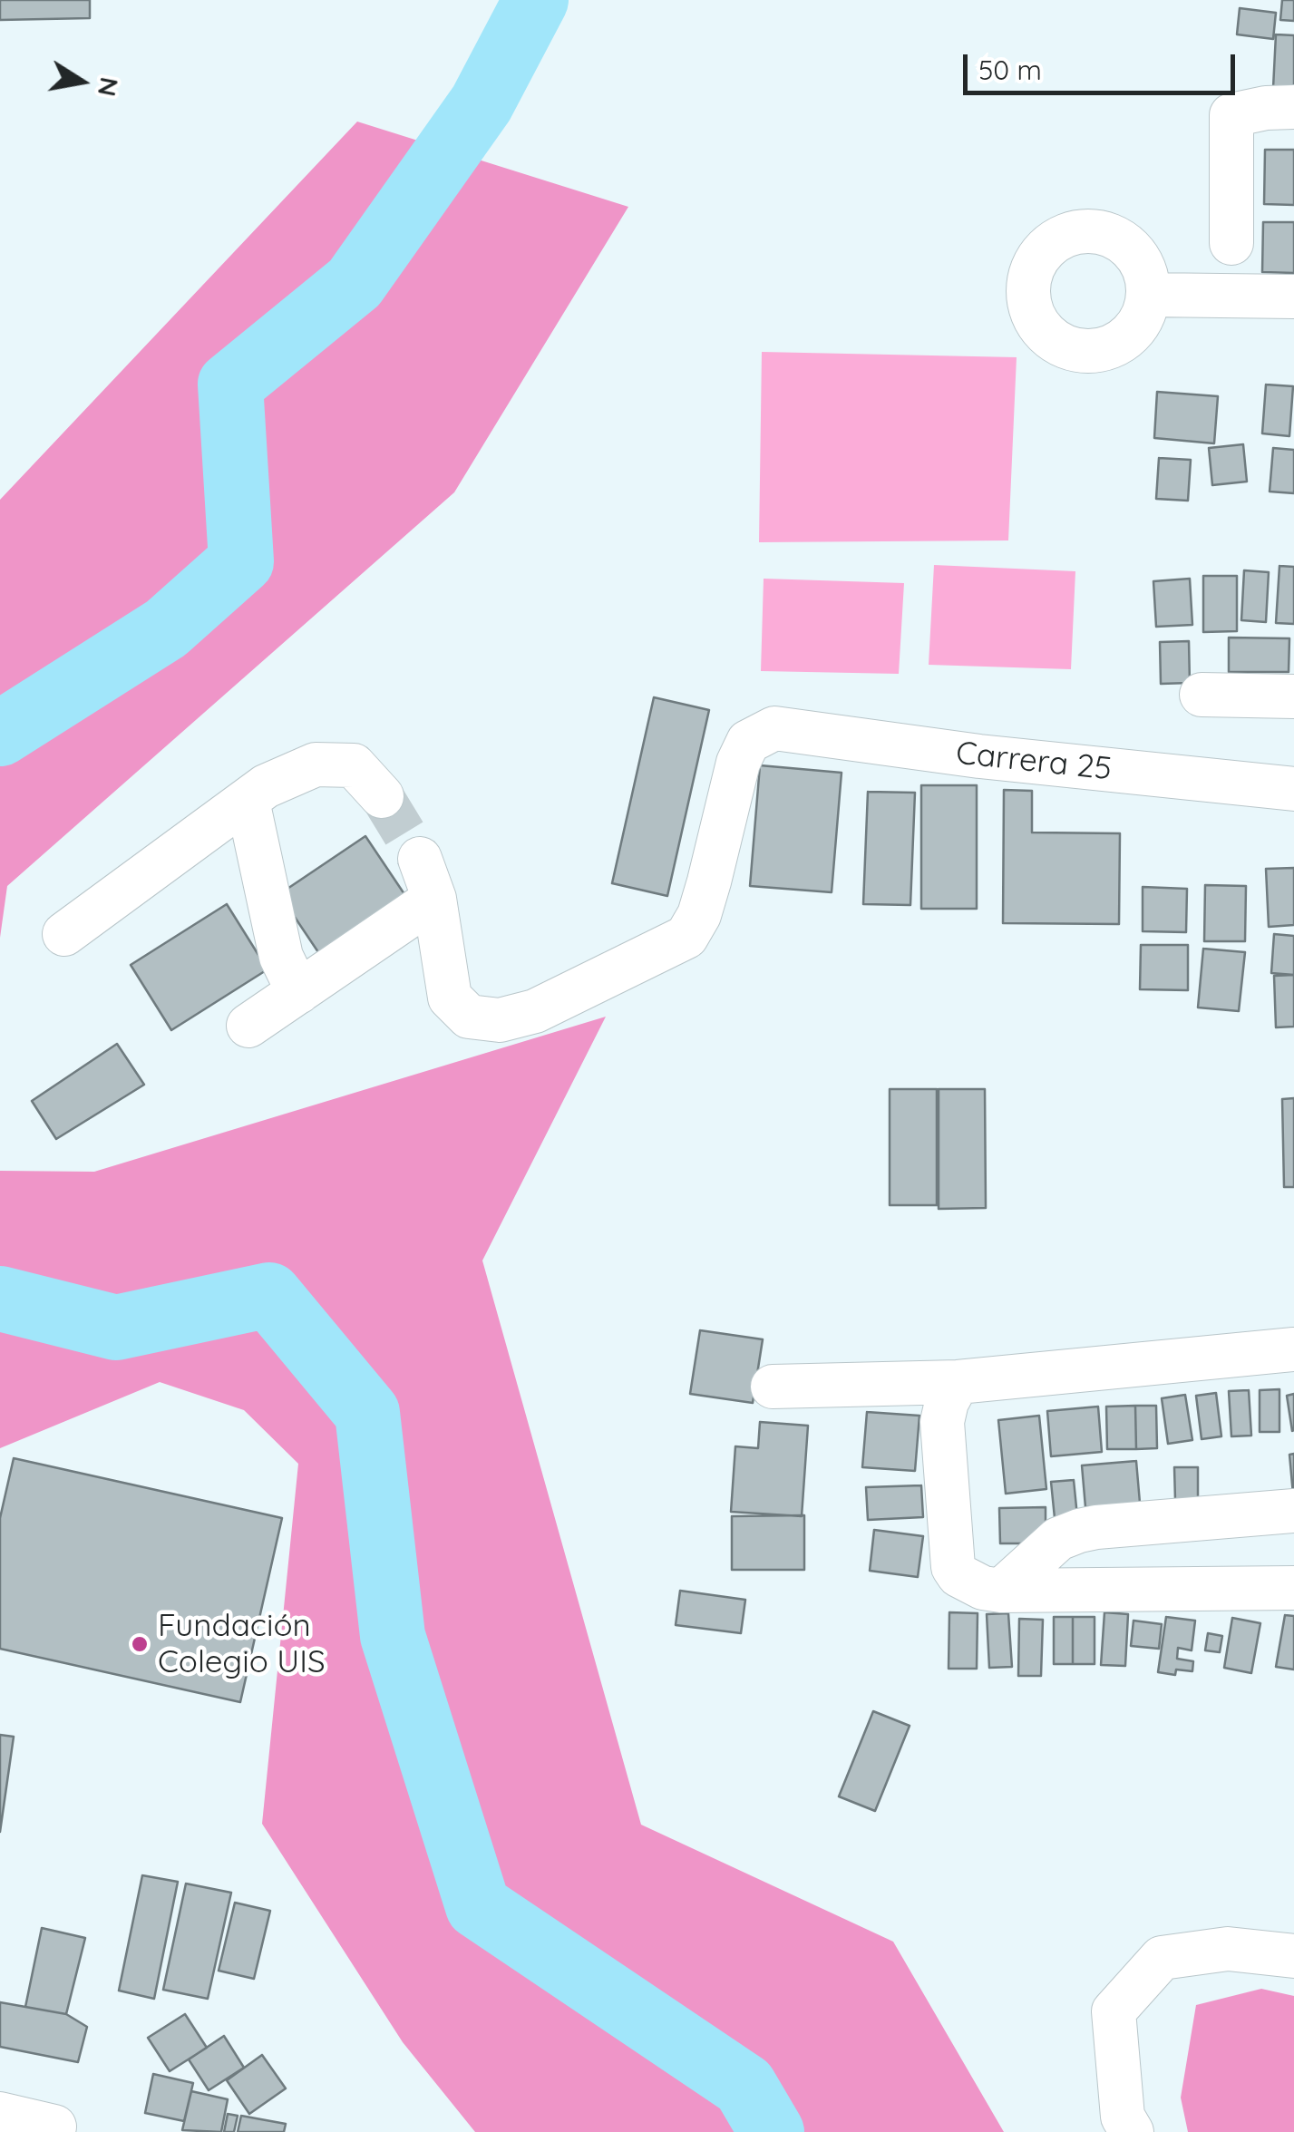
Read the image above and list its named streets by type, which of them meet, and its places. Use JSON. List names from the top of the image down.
{
  "streets": {
    "street": ["Carrera 25"]
  },
  "places": ["Fundación Colegio UIS"],
  "scale_bar": "50 m",
  "north": "right"
}
